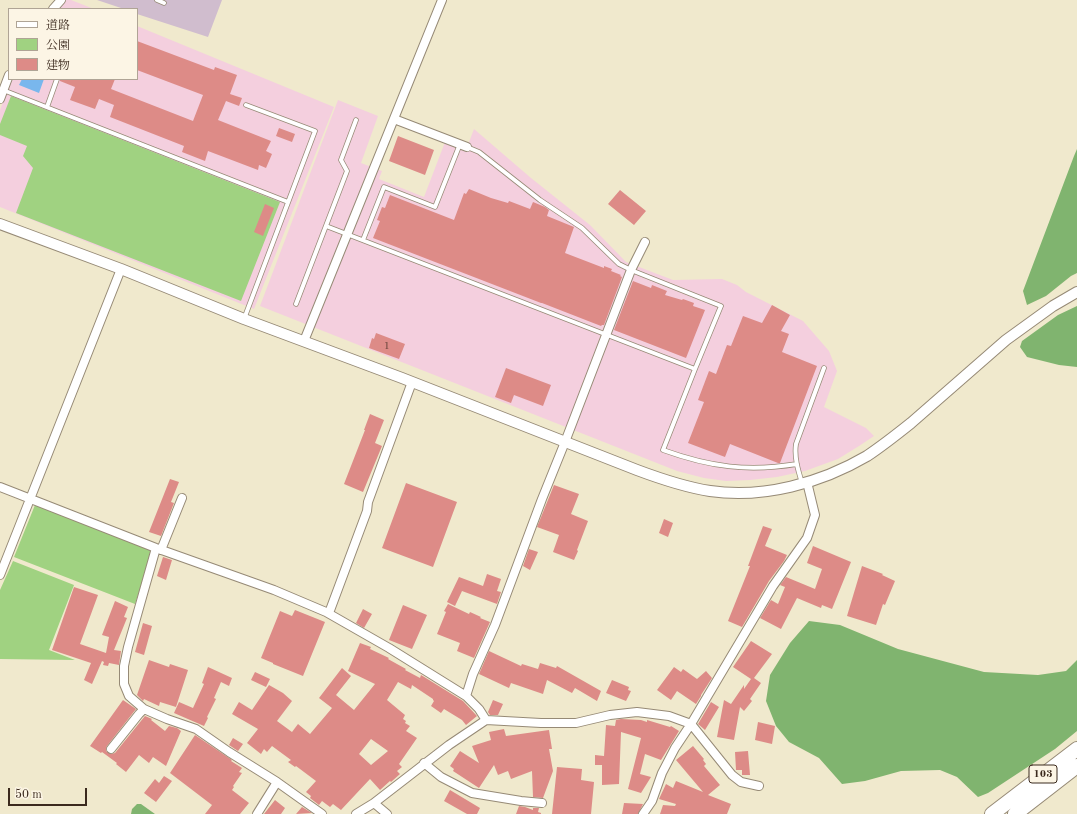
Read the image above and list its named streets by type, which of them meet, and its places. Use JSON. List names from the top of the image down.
{
  "streets": {
    "highway": ["103"]
  },
  "house_numbers": ["1"],
  "legend": ["道路", "公園", "建物"],
  "scale_bar": "50 m"
}
